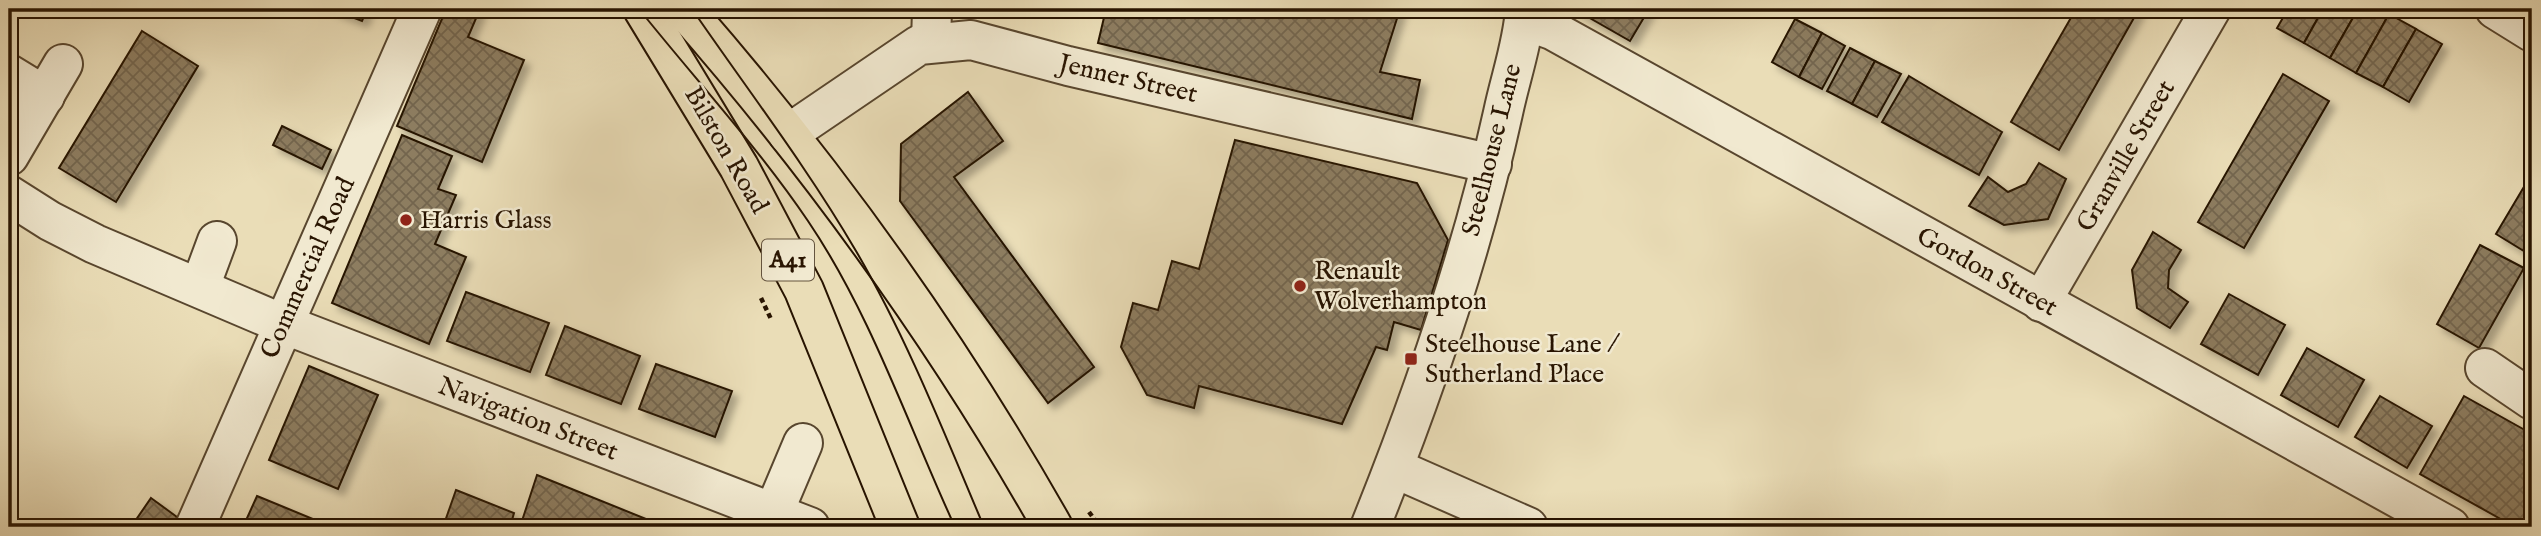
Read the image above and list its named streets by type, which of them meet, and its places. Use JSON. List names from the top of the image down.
{
  "streets": {
    "highway": ["Bilston Road", "A41"],
    "street": [
      "Jenner Street",
      "Steelhouse Lane",
      "Granville Street",
      "Commercial Road",
      "Gordon Street",
      "Navigation Street"
    ]
  },
  "crossings": [
    ["Jenner Street", "Bilston Road"],
    ["Jenner Street", "Steelhouse Lane"],
    ["Steelhouse Lane", "Gordon Street"],
    ["Granville Street", "Gordon Street"],
    ["Commercial Road", "Navigation Street"]
  ],
  "places": {
    "other": ["Harris Glass", "Renault Wolverhampton"],
    "transit": ["Steelhouse Lane / Sutherland Place"]
  }
}
